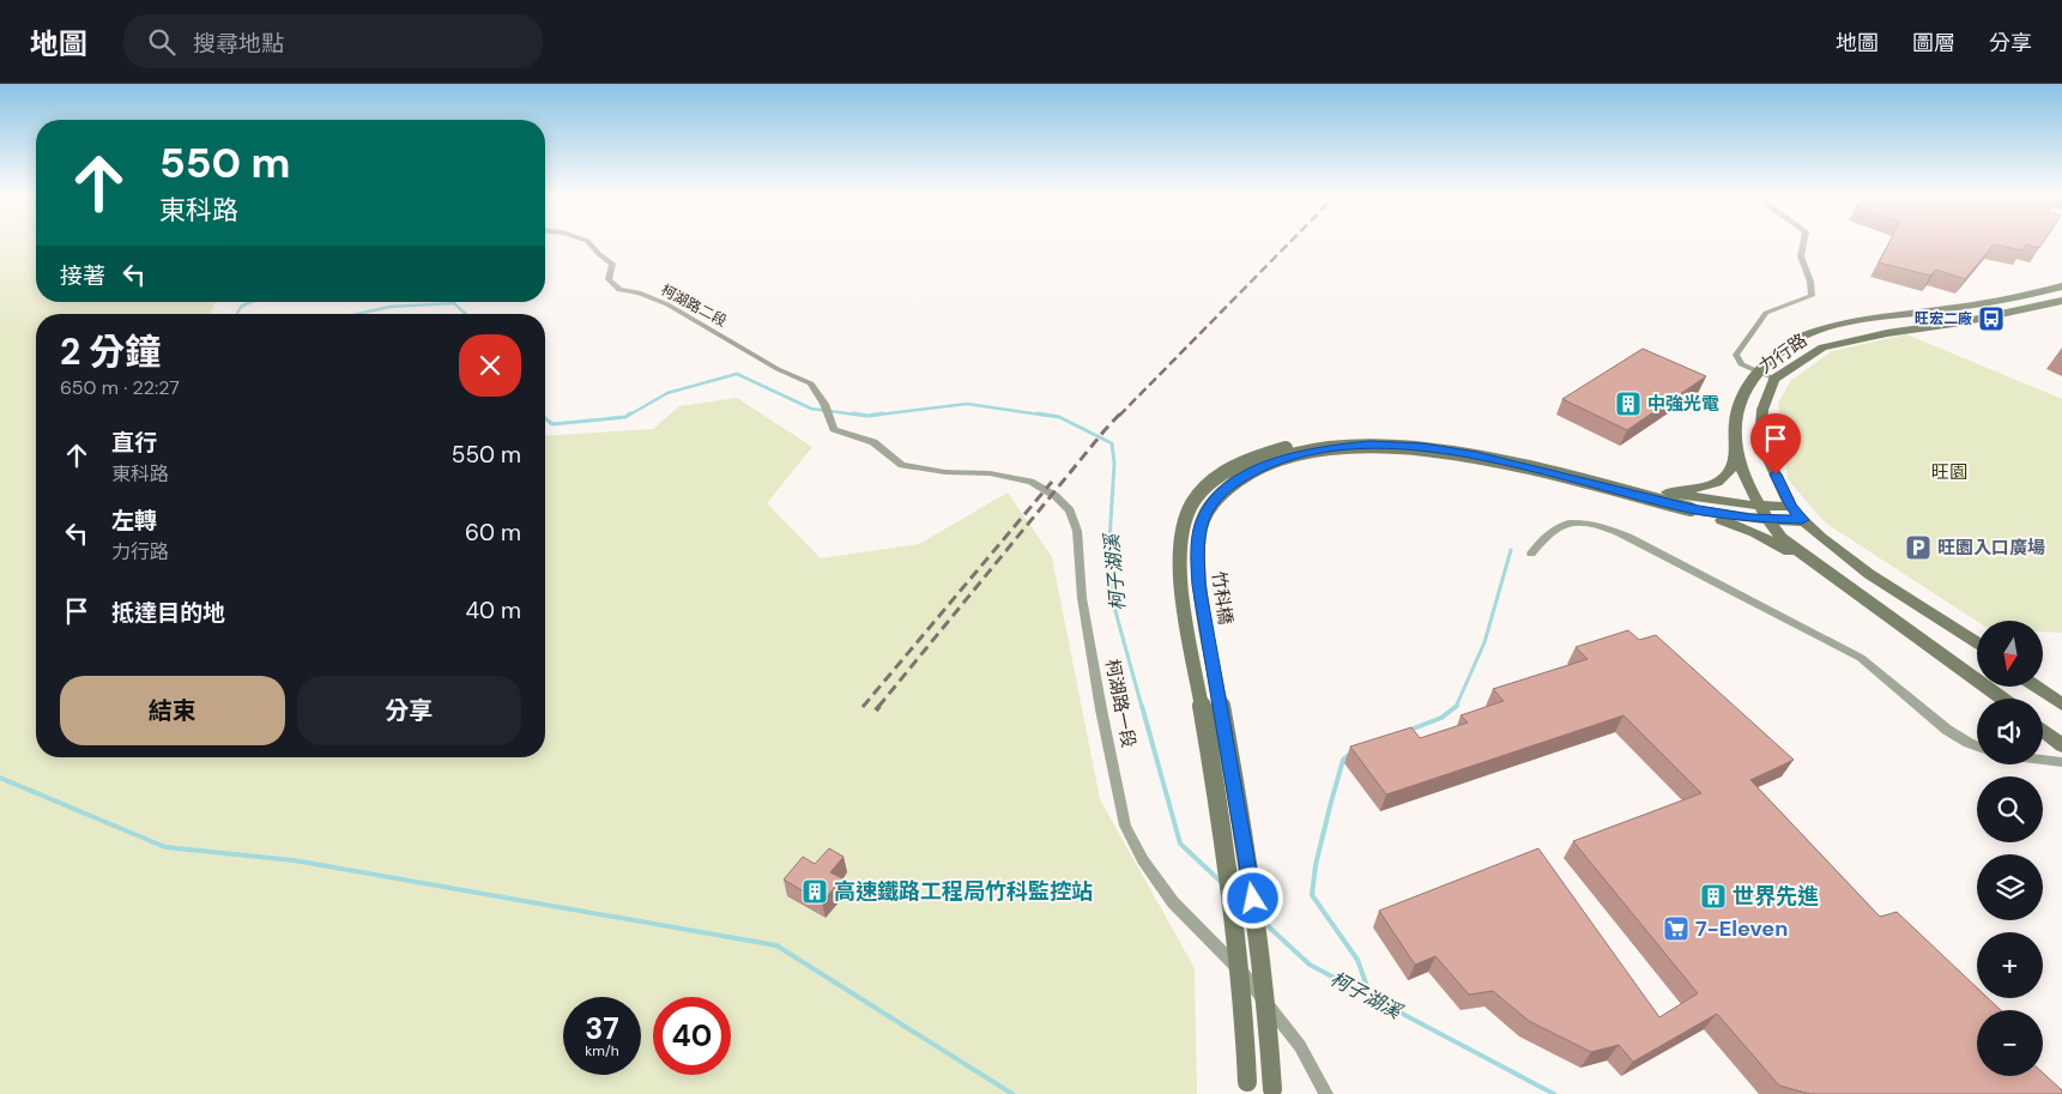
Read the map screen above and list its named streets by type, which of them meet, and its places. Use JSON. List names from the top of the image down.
{
  "streets": {
    "street": [
      "柯湖路二段",
      "力行路",
      "竹科橋",
      "柯湖路一段"
    ]
  },
  "crossings": [
    ["柯湖路二段", "柯湖路一段"]
  ],
  "water": ["柯子湖溪"],
  "parks": ["旺園"],
  "places": {
    "bus stop": ["旺宏二廠"],
    "building": ["中強光電", "高速鐵路工程局竹科監控站", "世界先進"],
    "parking": ["旺園入口廣場"],
    "supermarket": ["7-Eleven"]
  },
  "north": "bottom",
  "page": {
    "header": "地圖",
    "search": "搜尋地點",
    "nav": ["地圖", "圖層", "分享"],
    "turn": ["550 m", "東科路"],
    "then": "接著",
    "heading": ["2 分鐘", "650 m · 22:27"],
    "list": [
      {
        "name": "直行",
        "note": "東科路",
        "value": "550 m"
      },
      {
        "name": "左轉",
        "note": "力行路",
        "value": "60 m"
      },
      {
        "name": "抵達目的地",
        "value": "40 m"
      }
    ],
    "map_buttons": ["+", "−"],
    "buttons": ["結束", "分享"],
    "speed": "37 km/h",
    "limit": "40"
  }
}
